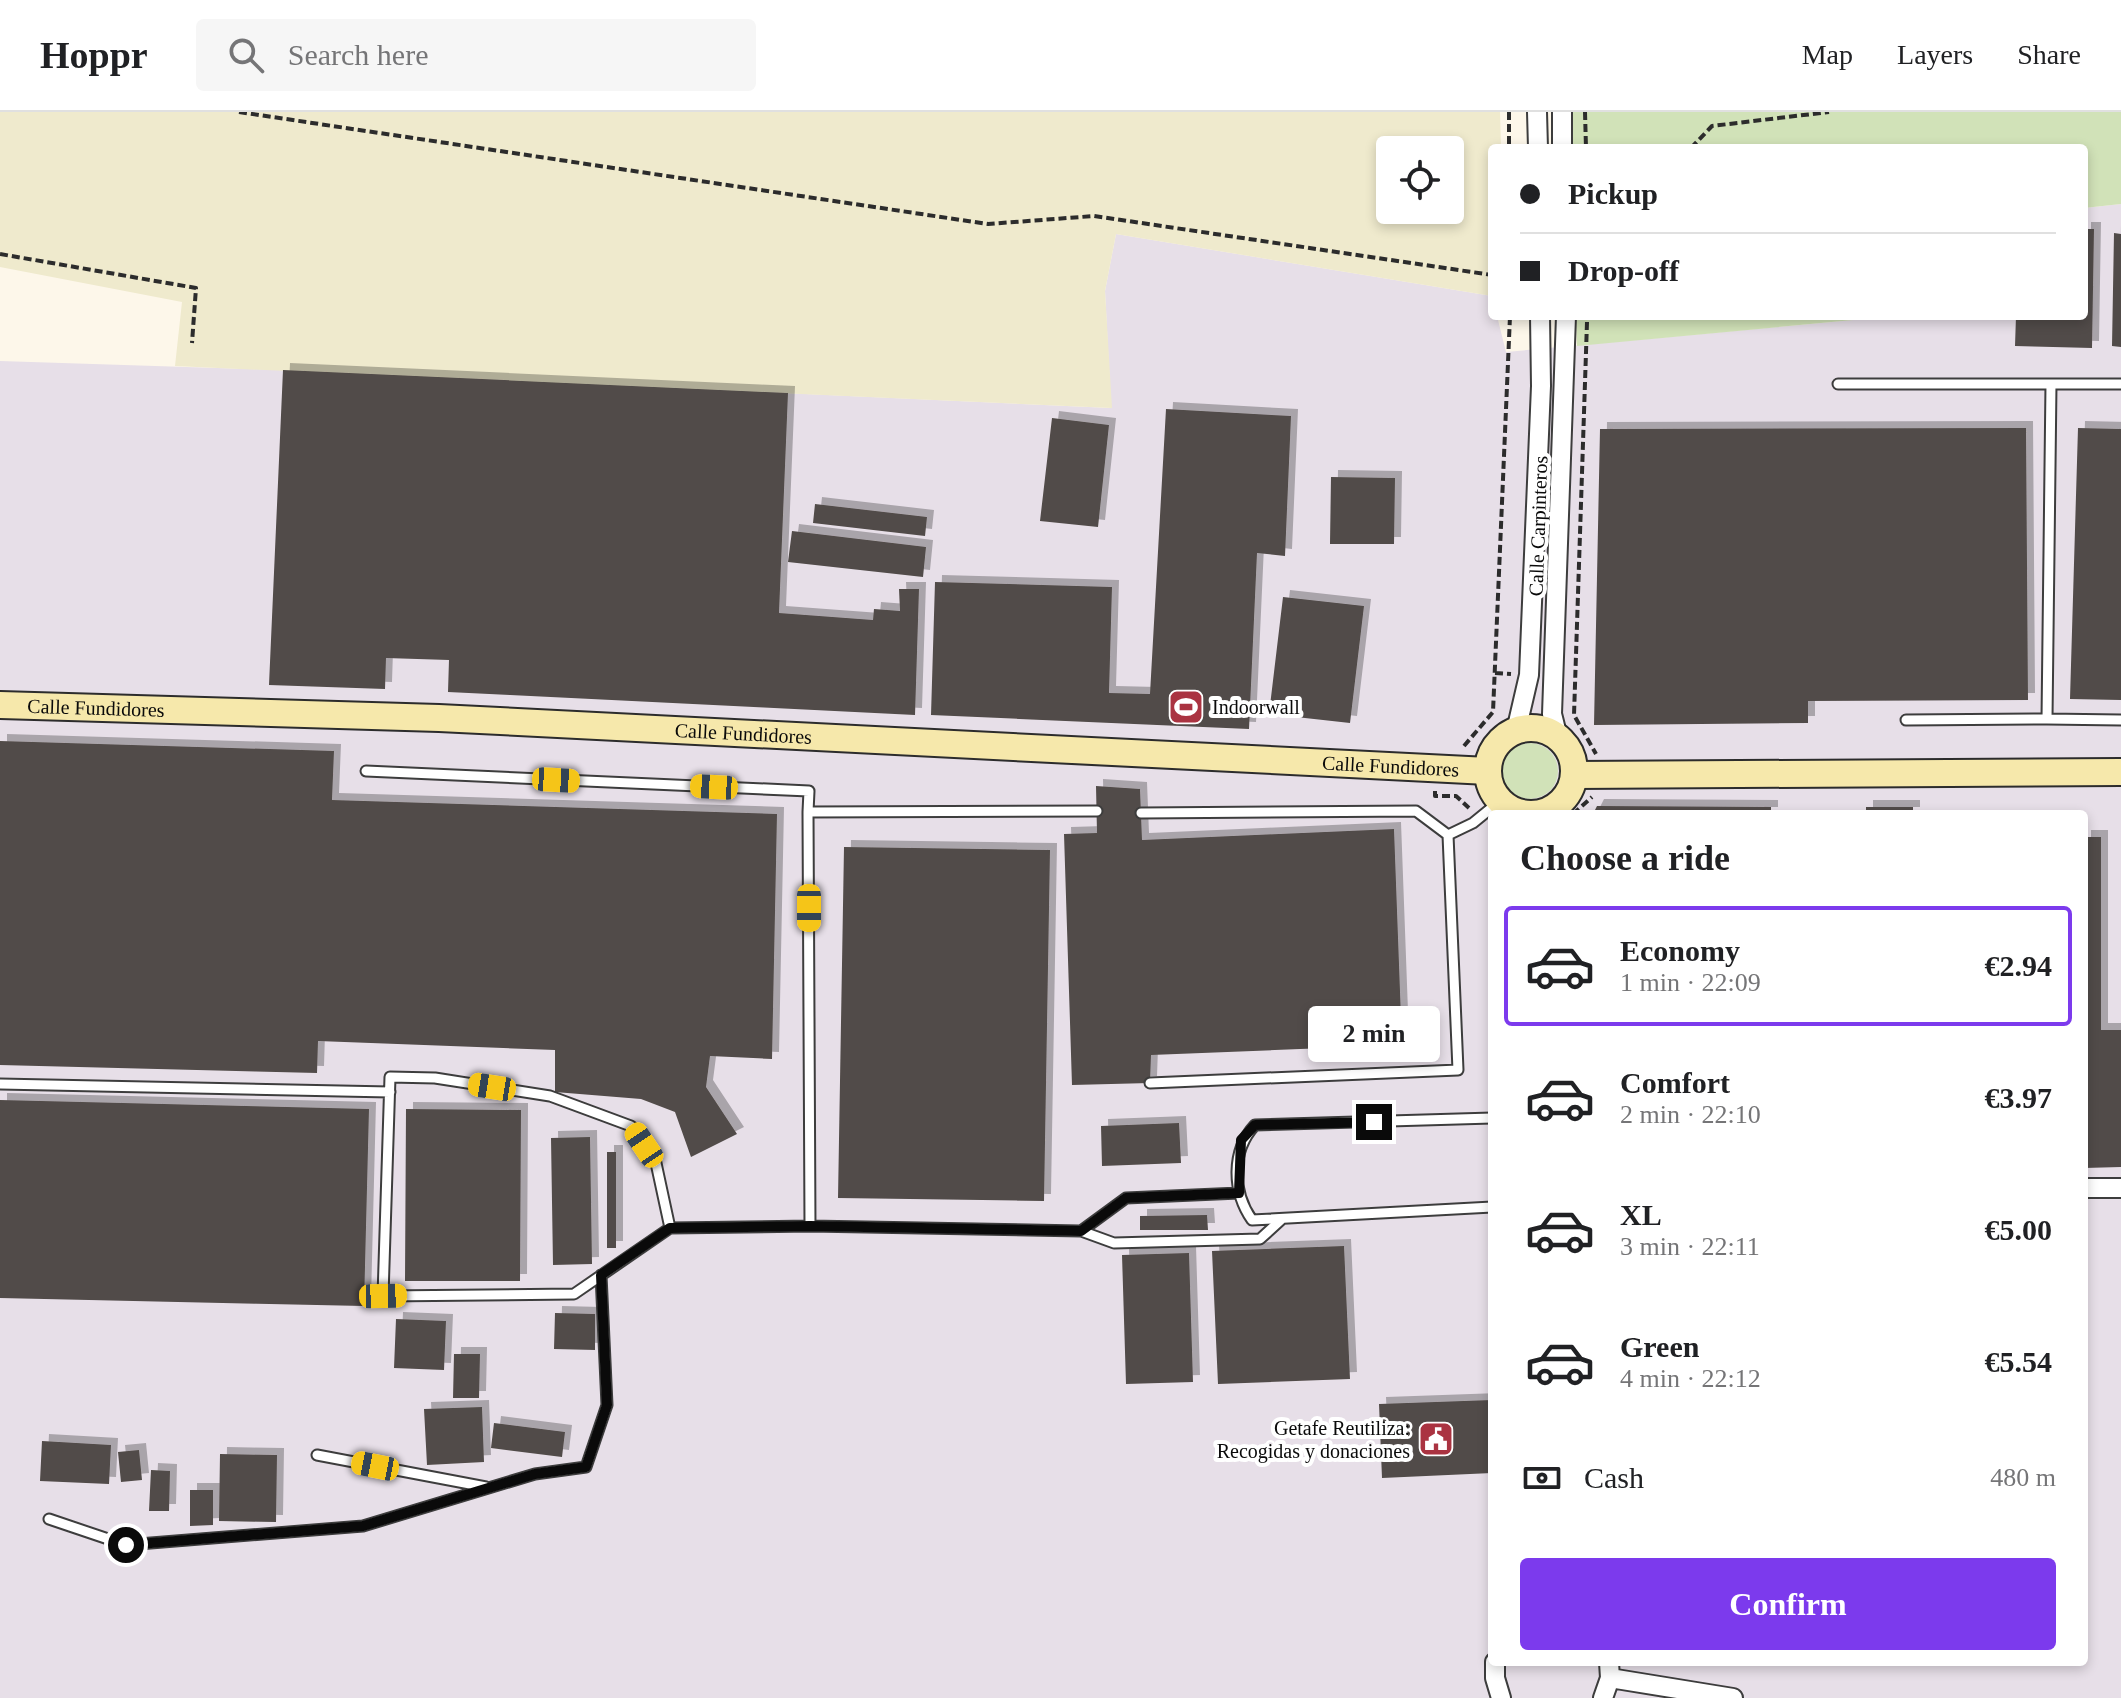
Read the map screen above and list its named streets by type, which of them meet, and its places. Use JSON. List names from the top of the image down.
{
  "streets": {
    "street": ["Calle Carpinteros", "Calle Fundidores"]
  },
  "places": {
    "sports": ["Indoorwall"],
    "public building": ["Getafe Reutiliza: Recogidas y donaciones"]
  },
  "page": {
    "header": "Hoppr",
    "search": "Search here",
    "nav": ["Map", "Layers", "Share"],
    "banner": ["Pickup", "Drop-off"],
    "heading": "Choose a ride",
    "list": [
      {
        "name": "Economy",
        "note": "1 min · 22:09",
        "value": "€2.94"
      },
      {
        "name": "Comfort",
        "note": "2 min · 22:10",
        "value": "€3.97"
      },
      {
        "name": "XL",
        "note": "3 min · 22:11",
        "value": "€5.00"
      },
      {
        "name": "Green",
        "note": "4 min · 22:12",
        "value": "€5.54"
      }
    ],
    "bubble": "2 min",
    "pay": ["Cash", "480 m"],
    "buttons": "Confirm"
  }
}
